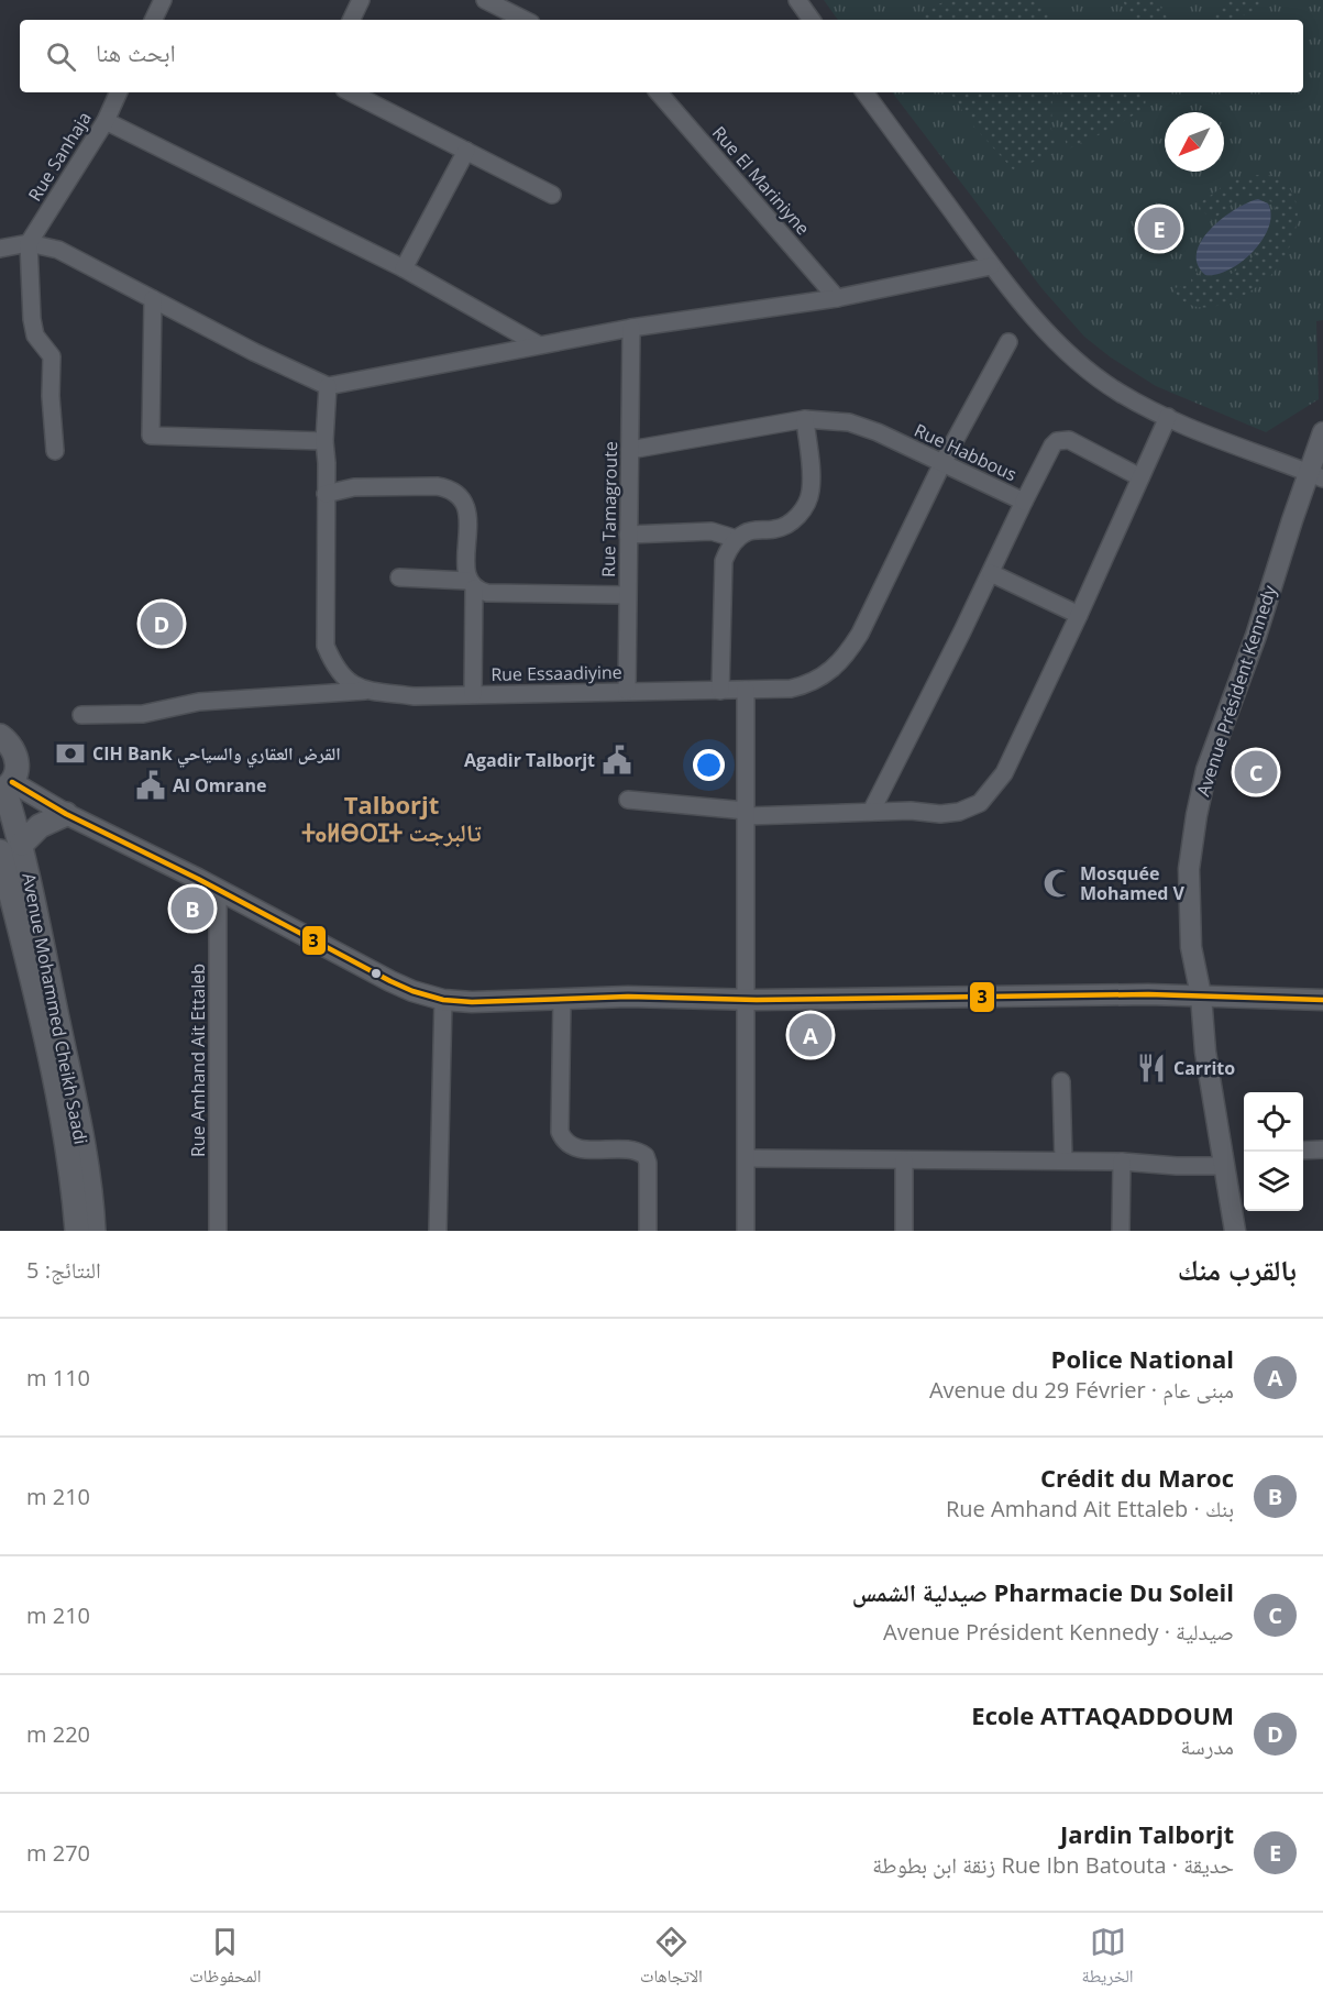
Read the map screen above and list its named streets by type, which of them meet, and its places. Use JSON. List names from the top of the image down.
{
  "streets": {
    "main road": ["Avenue Mohammed Cheikh Saadi"],
    "street": [
      "Rue Sanhaja",
      "Rue El Mariniyne",
      "Rue Habbous",
      "Rue Tamagroute",
      "Rue Essaadiyine",
      "Avenue Président Kennedy",
      "Rue Amhand Ait Ettaleb"
    ]
  },
  "crossings": [
    ["Rue Habbous", "Rue Tamagroute"],
    ["Rue Habbous", "Rue Essaadiyine"],
    ["Rue Tamagroute", "Rue Essaadiyine"]
  ],
  "districts": ["Talborjt ⵜⴰⵍⴱⵔⵊⵜ تالبرجت"],
  "places": {
    "bank": ["CIH Bank القرض العقاري والسياحي"],
    "public building": ["Agadir Talborjt", "Al Omrane"],
    "mosque": ["Mosquée Mohamed V"],
    "restaurant": ["Carrito"]
  },
  "lines": ["transit line 3"],
  "north": "bottom left",
  "page": {
    "search": "ابحث هنا",
    "pins": [
      "E",
      "D",
      "C",
      "B",
      "A"
    ],
    "heading": ["بالقرب منك", "النتائج: 5"],
    "list": [
      {
        "mark": "A",
        "name": "Police National",
        "note": "مبنى عام · Avenue du 29 Février",
        "value": "110 m"
      },
      {
        "mark": "B",
        "name": "Crédit du Maroc",
        "note": "بنك · Rue Amhand Ait Ettaleb",
        "value": "210 m"
      },
      {
        "mark": "C",
        "name": "Pharmacie Du Soleil صيدلية الشمس",
        "note": "صيدلية · Avenue Président Kennedy",
        "value": "210 m"
      },
      {
        "mark": "D",
        "name": "Ecole ATTAQADDOUM",
        "note": "مدرسة",
        "value": "220 m"
      },
      {
        "mark": "E",
        "name": "Jardin Talborjt",
        "note": "حديقة · Rue Ibn Batouta زنقة ابن بطوطة",
        "value": "270 m"
      }
    ],
    "nav": ["الخريطة", "الاتجاهات", "المحفوظات"]
  }
}
